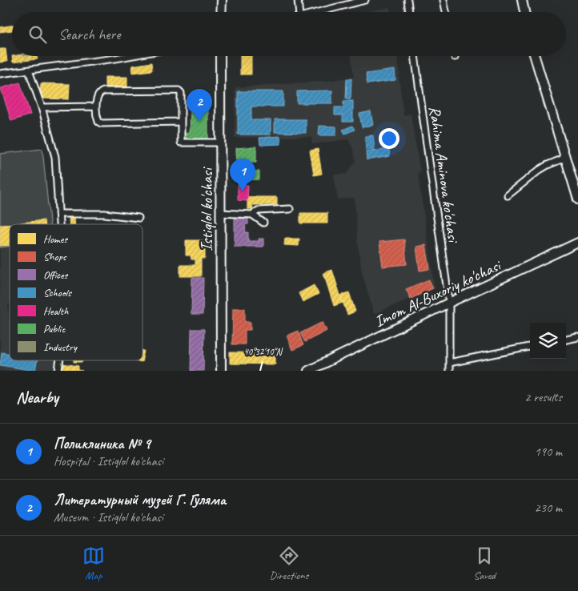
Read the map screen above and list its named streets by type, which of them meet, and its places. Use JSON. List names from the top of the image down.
{
  "streets": {
    "main road": ["Istiqlol ko'chasi", "Imom Al-Buxoriy ko'chasi"],
    "street": ["Rahima Aminova ko'chasi"]
  },
  "crossings": [
    ["Rahima Aminova ko'chasi", "Imom Al-Buxoriy ko'chasi"]
  ],
  "legend": [
    "Homes",
    "Shops",
    "Offices",
    "Schools",
    "Health",
    "Public",
    "Industry"
  ],
  "page": {
    "search": "Search here",
    "pins": ["2", "1"],
    "heading": ["Nearby", "2 results"],
    "list": [
      {
        "mark": "1",
        "name": "Поликлиника № 9",
        "note": "Hospital · Istiqlol ko'chasi",
        "value": "190 m"
      },
      {
        "mark": "2",
        "name": "Литературный музей Г. Гуляма",
        "note": "Museum · Istiqlol ko'chasi",
        "value": "230 m"
      }
    ],
    "nav": ["Map", "Directions", "Saved"]
  },
  "coordinates": ["40°32'10\"N"]
}
